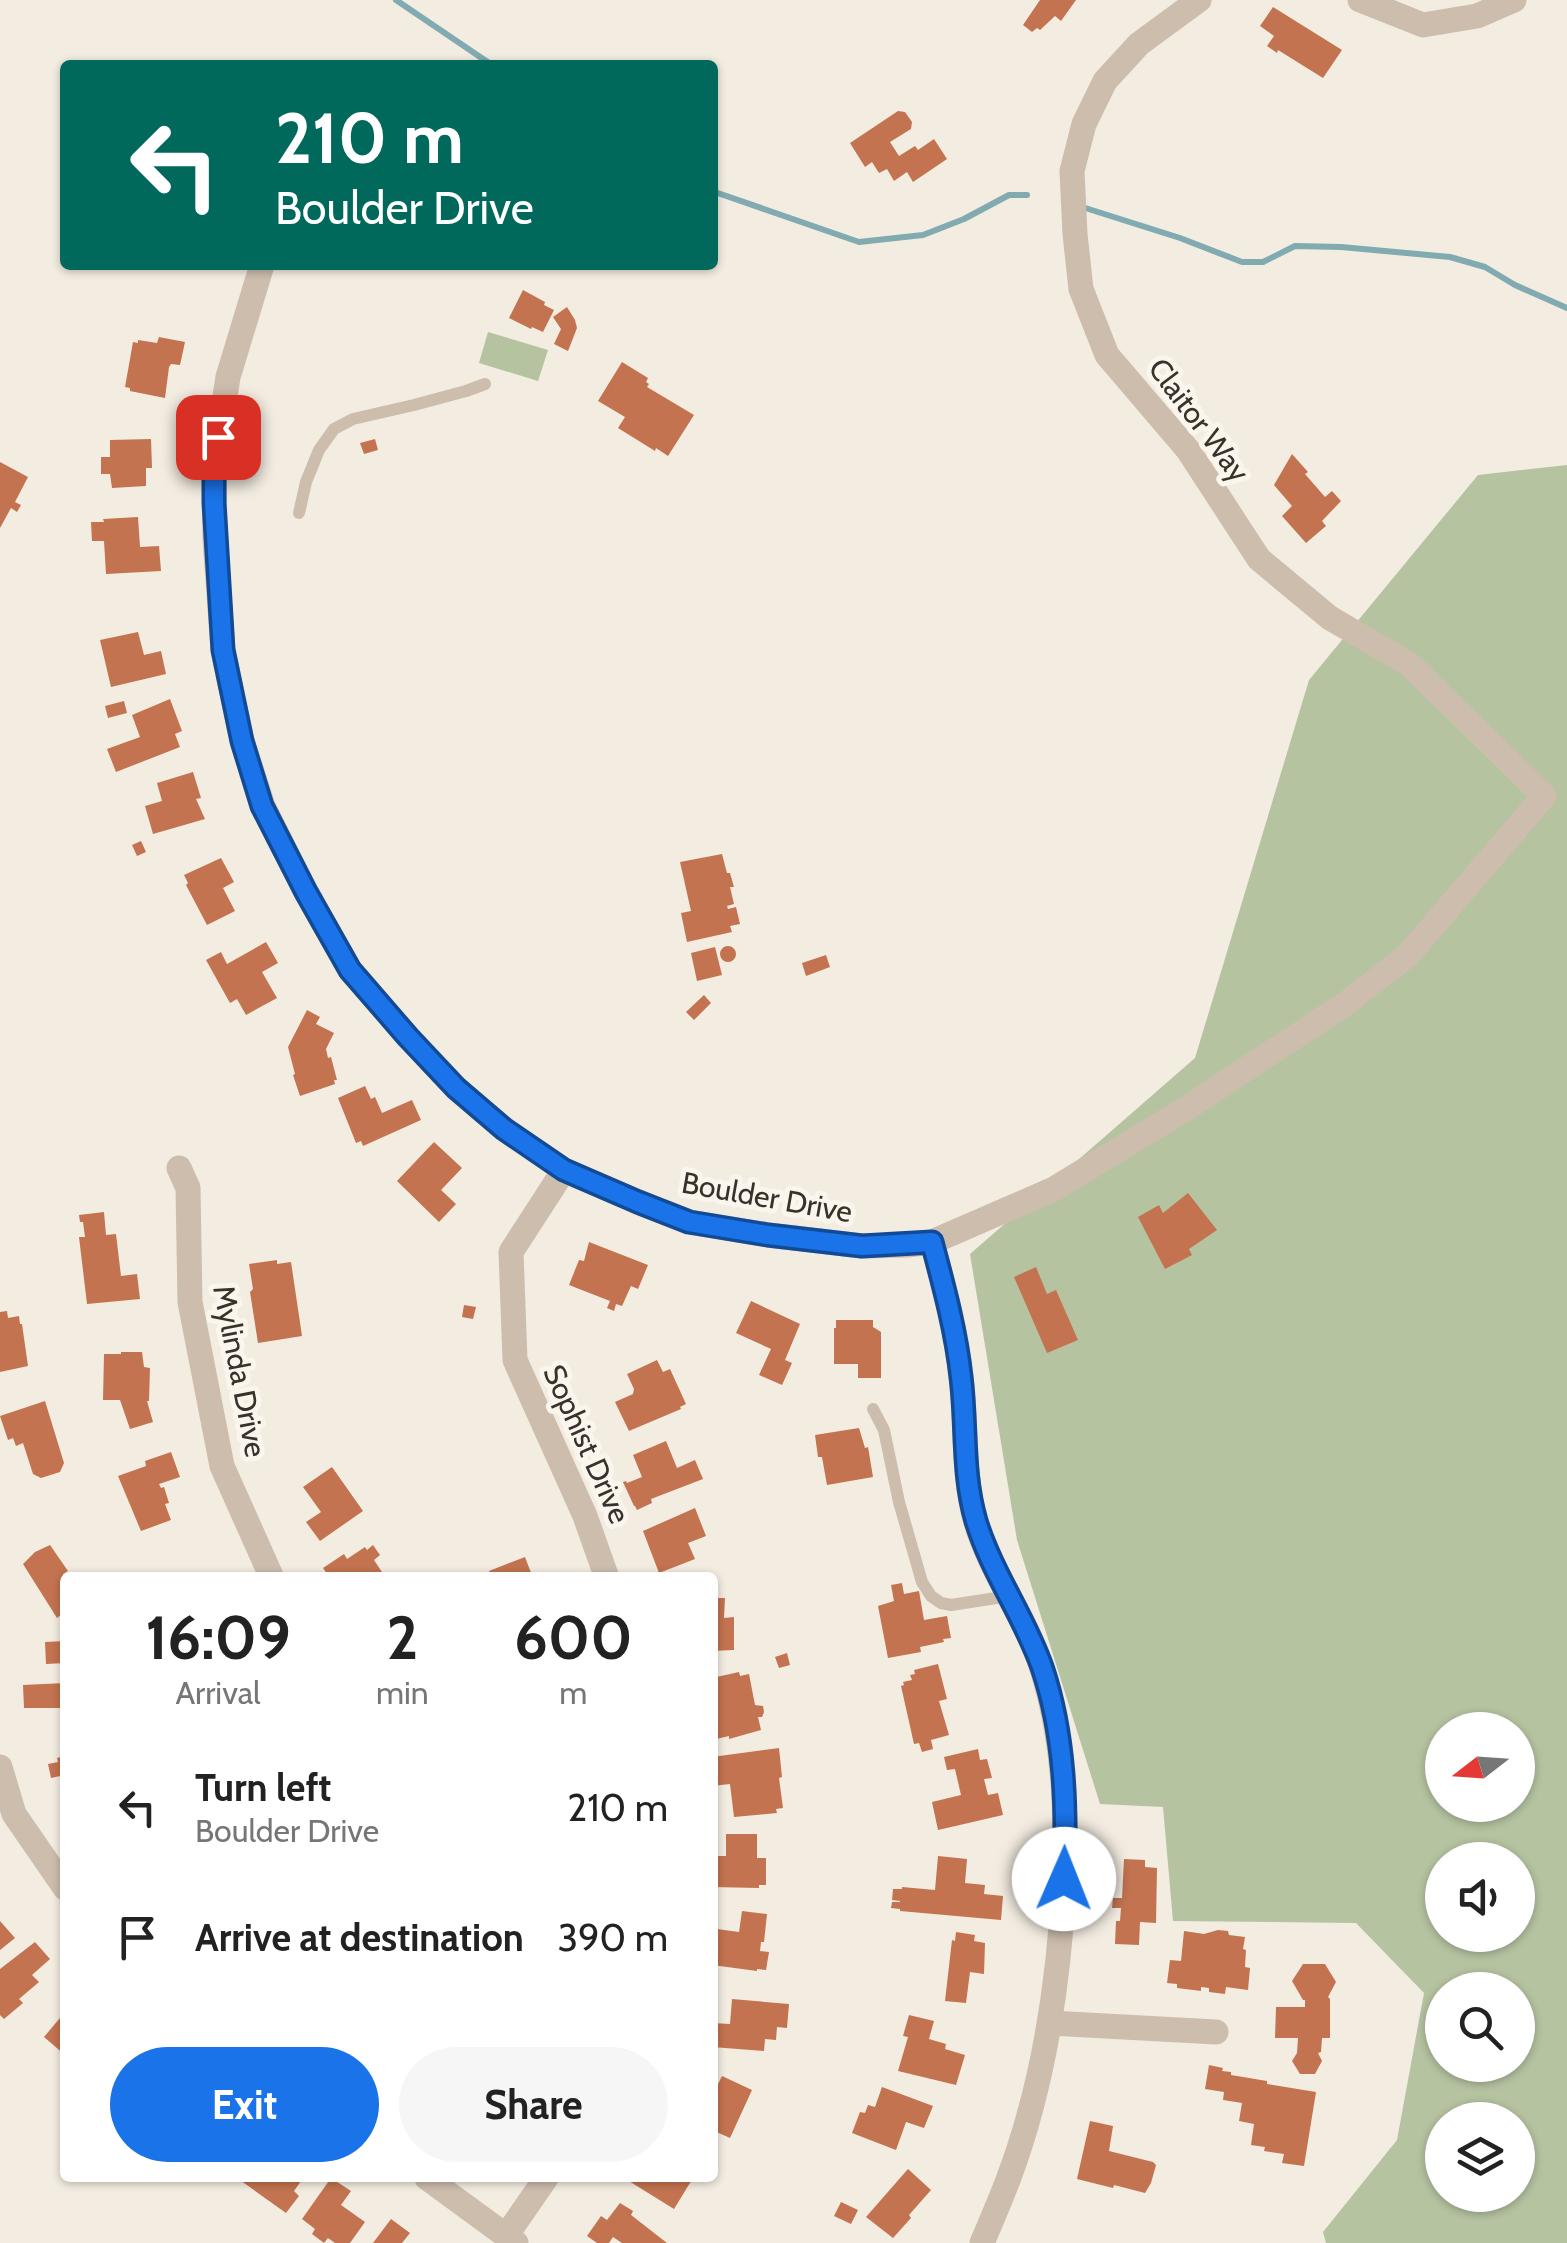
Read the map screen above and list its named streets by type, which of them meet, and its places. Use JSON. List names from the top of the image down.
{
  "streets": {
    "street": [
      "Claitor Way",
      "Boulder Drive",
      "Mylinda Drive",
      "Sophist Drive"
    ]
  },
  "crossings": [
    ["Claitor Way", "Boulder Drive"],
    ["Boulder Drive", "Sophist Drive"]
  ],
  "north": "left",
  "page": {
    "turn": ["210 m", "Boulder Drive"],
    "eta": [
      "16:09",
      "Arrival",
      "2",
      "min",
      "600",
      "m"
    ],
    "list": [
      {
        "name": "Turn left",
        "note": "Boulder Drive",
        "value": "210 m"
      },
      {
        "name": "Arrive at destination",
        "value": "390 m"
      }
    ],
    "buttons": ["Exit", "Share"]
  }
}
